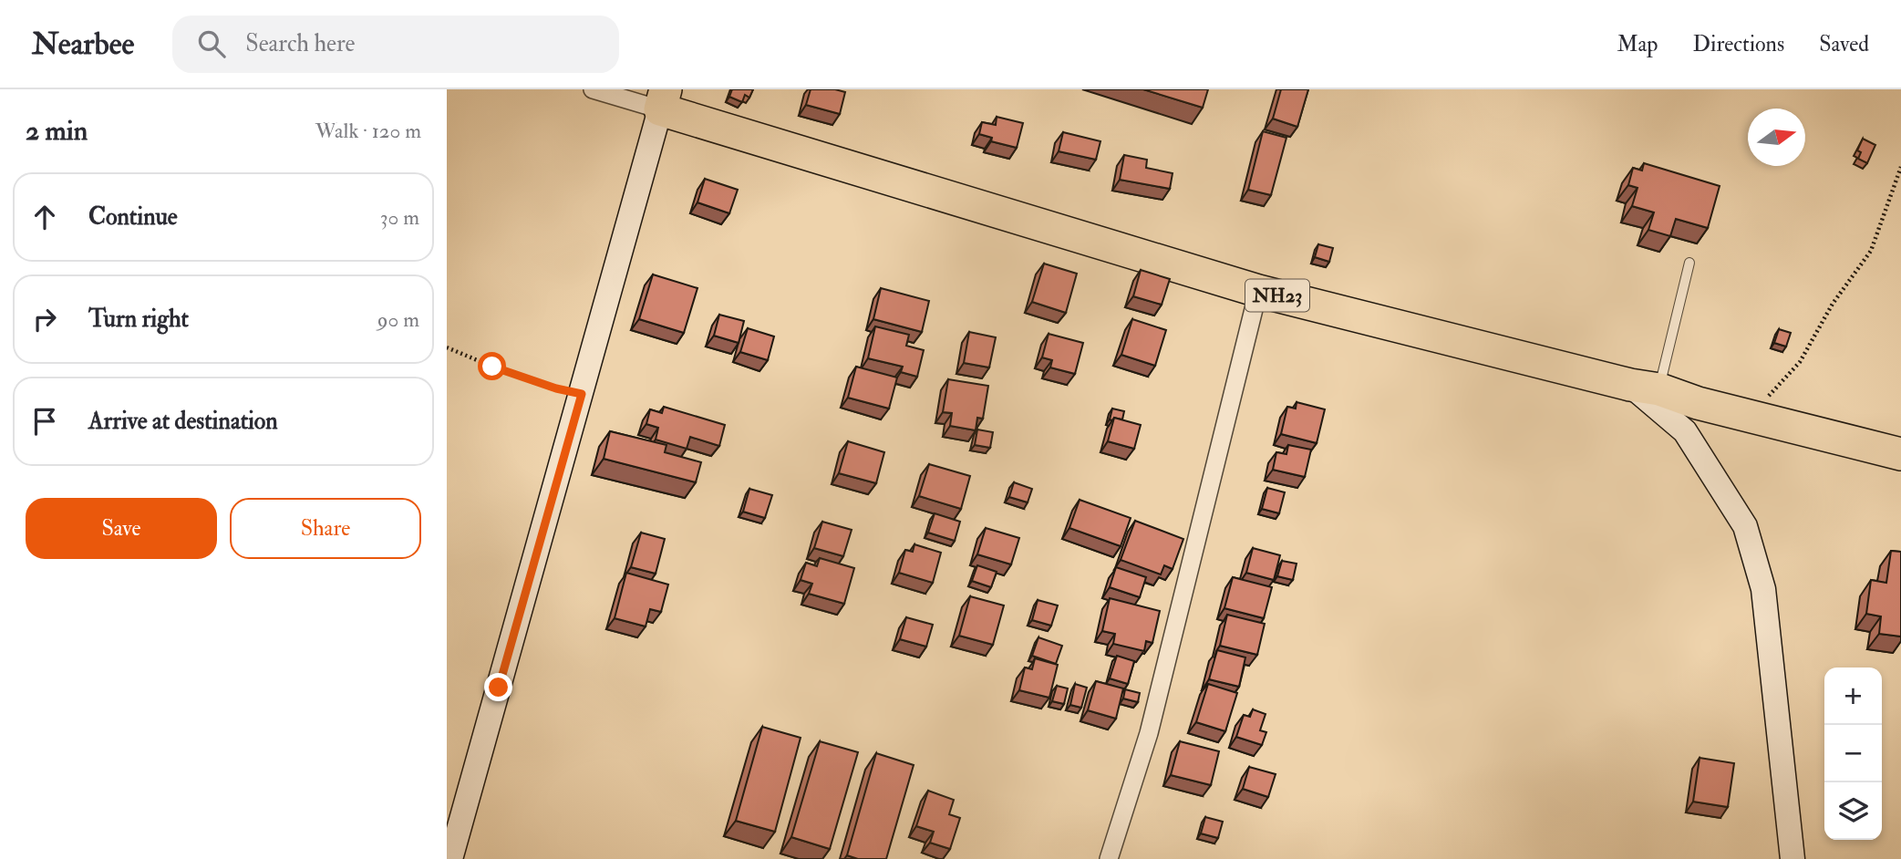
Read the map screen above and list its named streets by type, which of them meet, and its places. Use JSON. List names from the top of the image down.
{
  "streets": {
    "highway": ["NH23"]
  },
  "north": "right",
  "page": {
    "header": "Nearbee",
    "search": "Search here",
    "nav": ["Map", "Directions", "Saved"],
    "heading": ["2 min", "Walk · 120 m"],
    "list": [
      ["Continue", "30 m"],
      ["Turn right", "90 m"],
      "Arrive at destination"
    ],
    "buttons": ["Save", "Share"],
    "map_buttons": ["+", "−"]
  }
}
